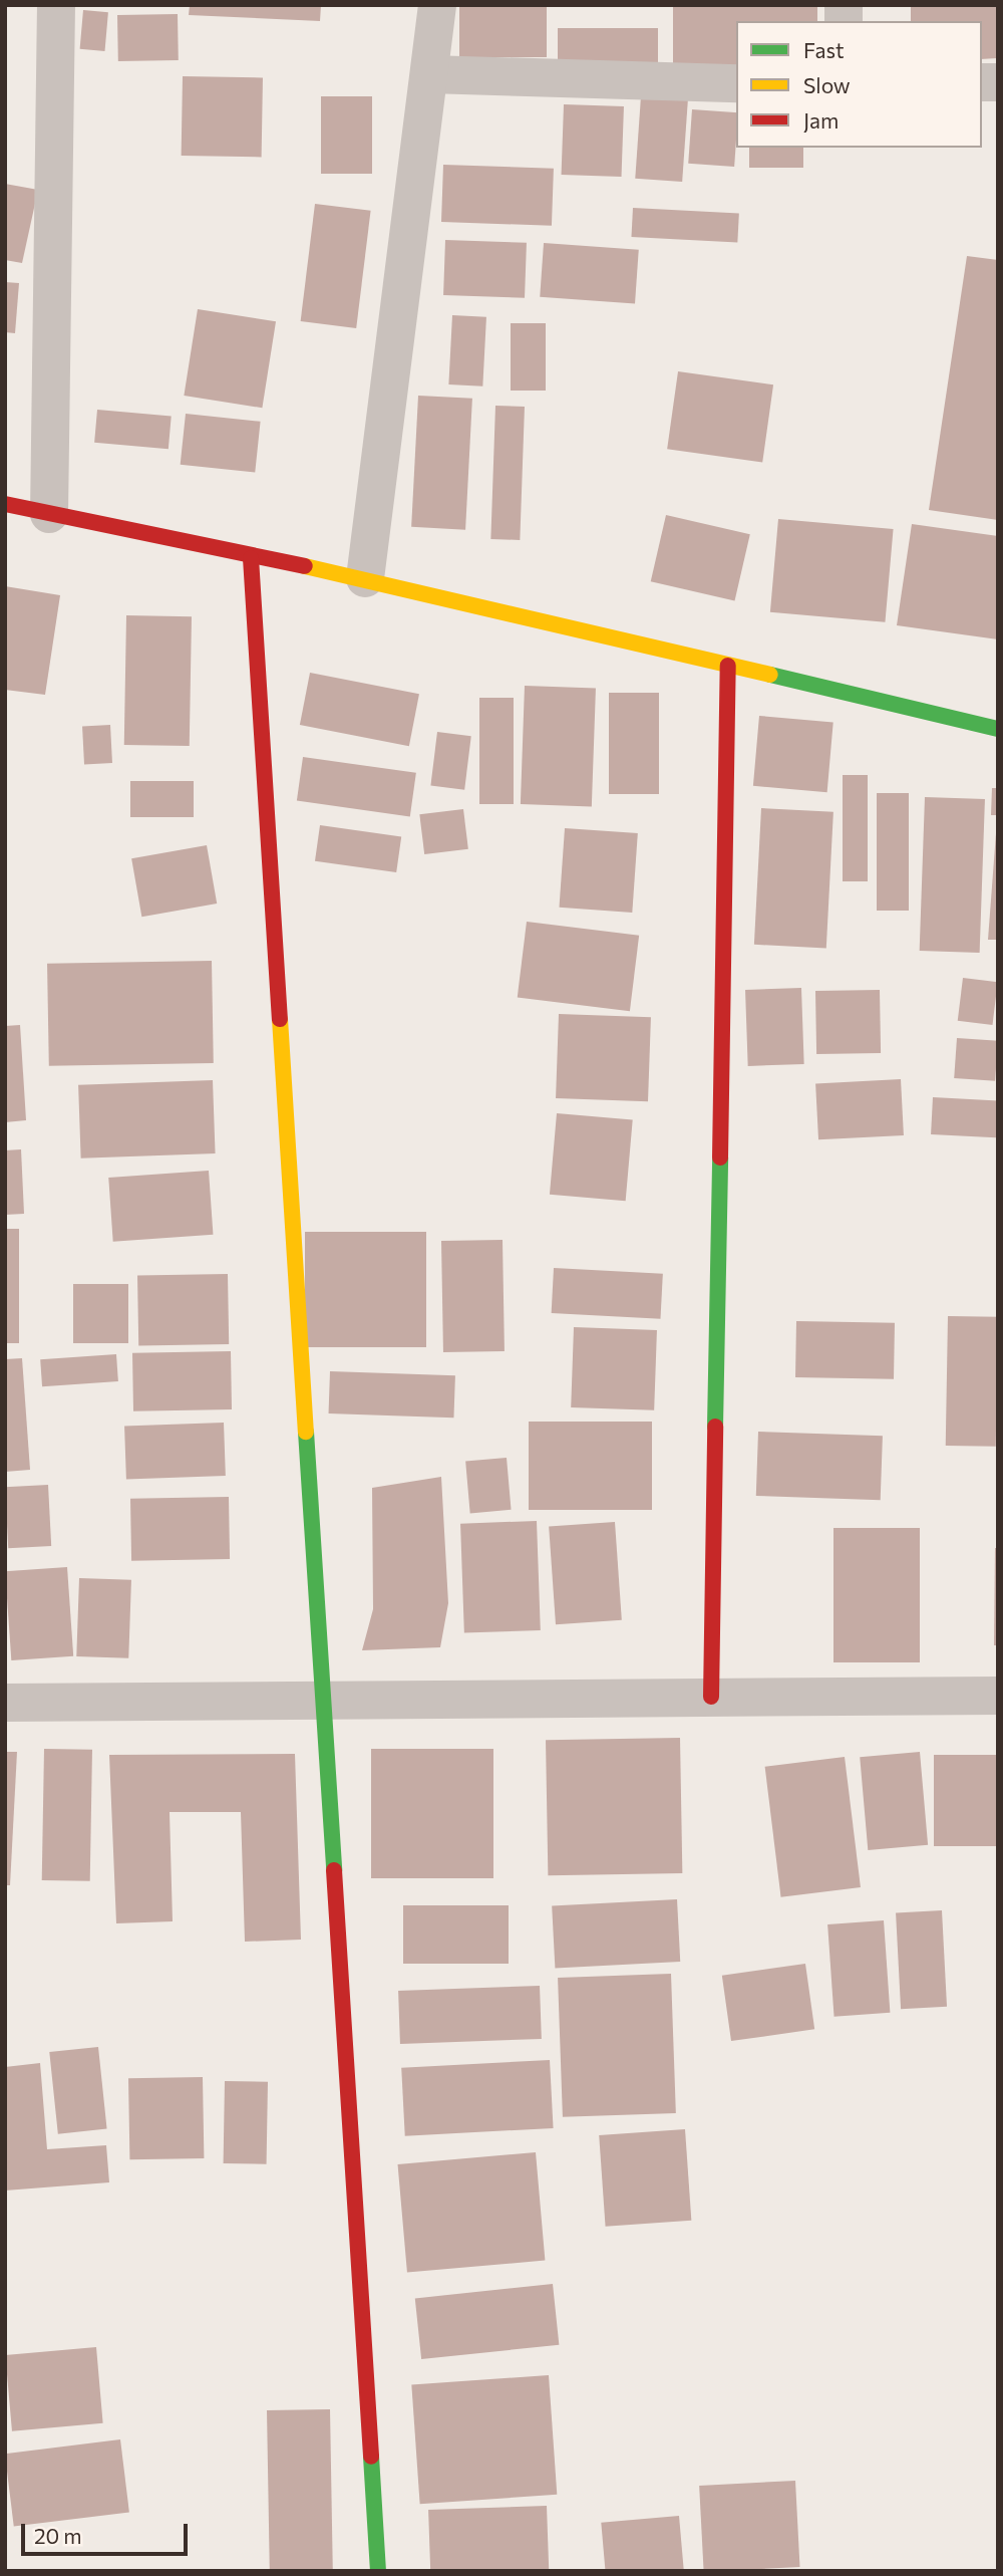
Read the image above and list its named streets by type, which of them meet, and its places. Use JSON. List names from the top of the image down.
{
  "legend": ["Fast", "Slow", "Jam"],
  "scale_bar": "20 m"
}
